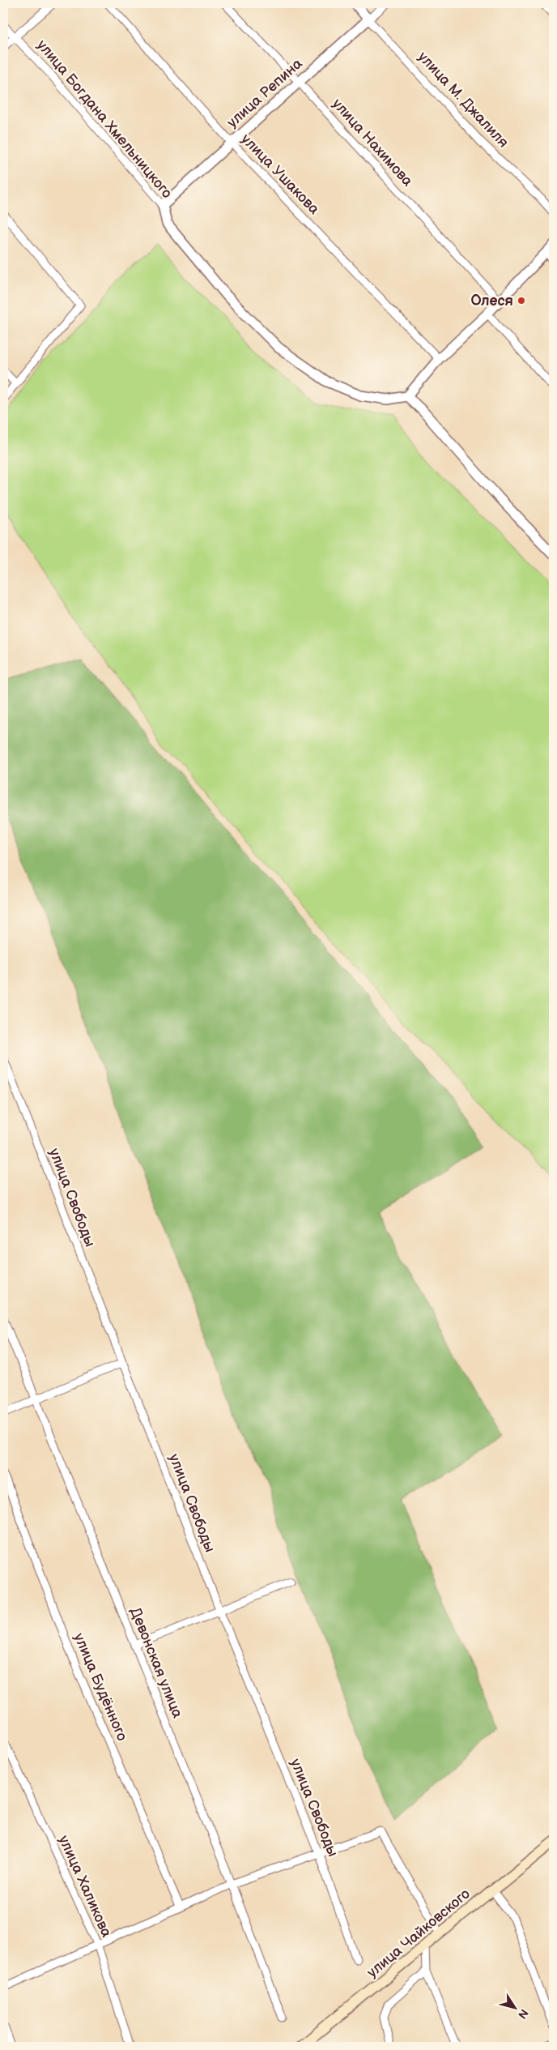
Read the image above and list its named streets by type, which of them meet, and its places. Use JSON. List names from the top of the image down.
{
  "streets": {
    "main road": ["улица Чайковского"],
    "street": [
      "улица Репина",
      "улица М. Джалиля",
      "улица Богдана Хмельницкого",
      "улица Нахимова",
      "улица Ушакова",
      "улица Свободы",
      "Девонская улица",
      "улица Будённого",
      "улица Халикова"
    ]
  },
  "crossings": [
    ["улица Репина", "улица М. Джалиля"],
    ["улица Репина", "улица Богдана Хмельницкого"],
    ["улица Репина", "улица Нахимова"],
    ["улица Репина", "улица Ушакова"]
  ],
  "places": ["Олеся"],
  "north": "bottom right"
}
